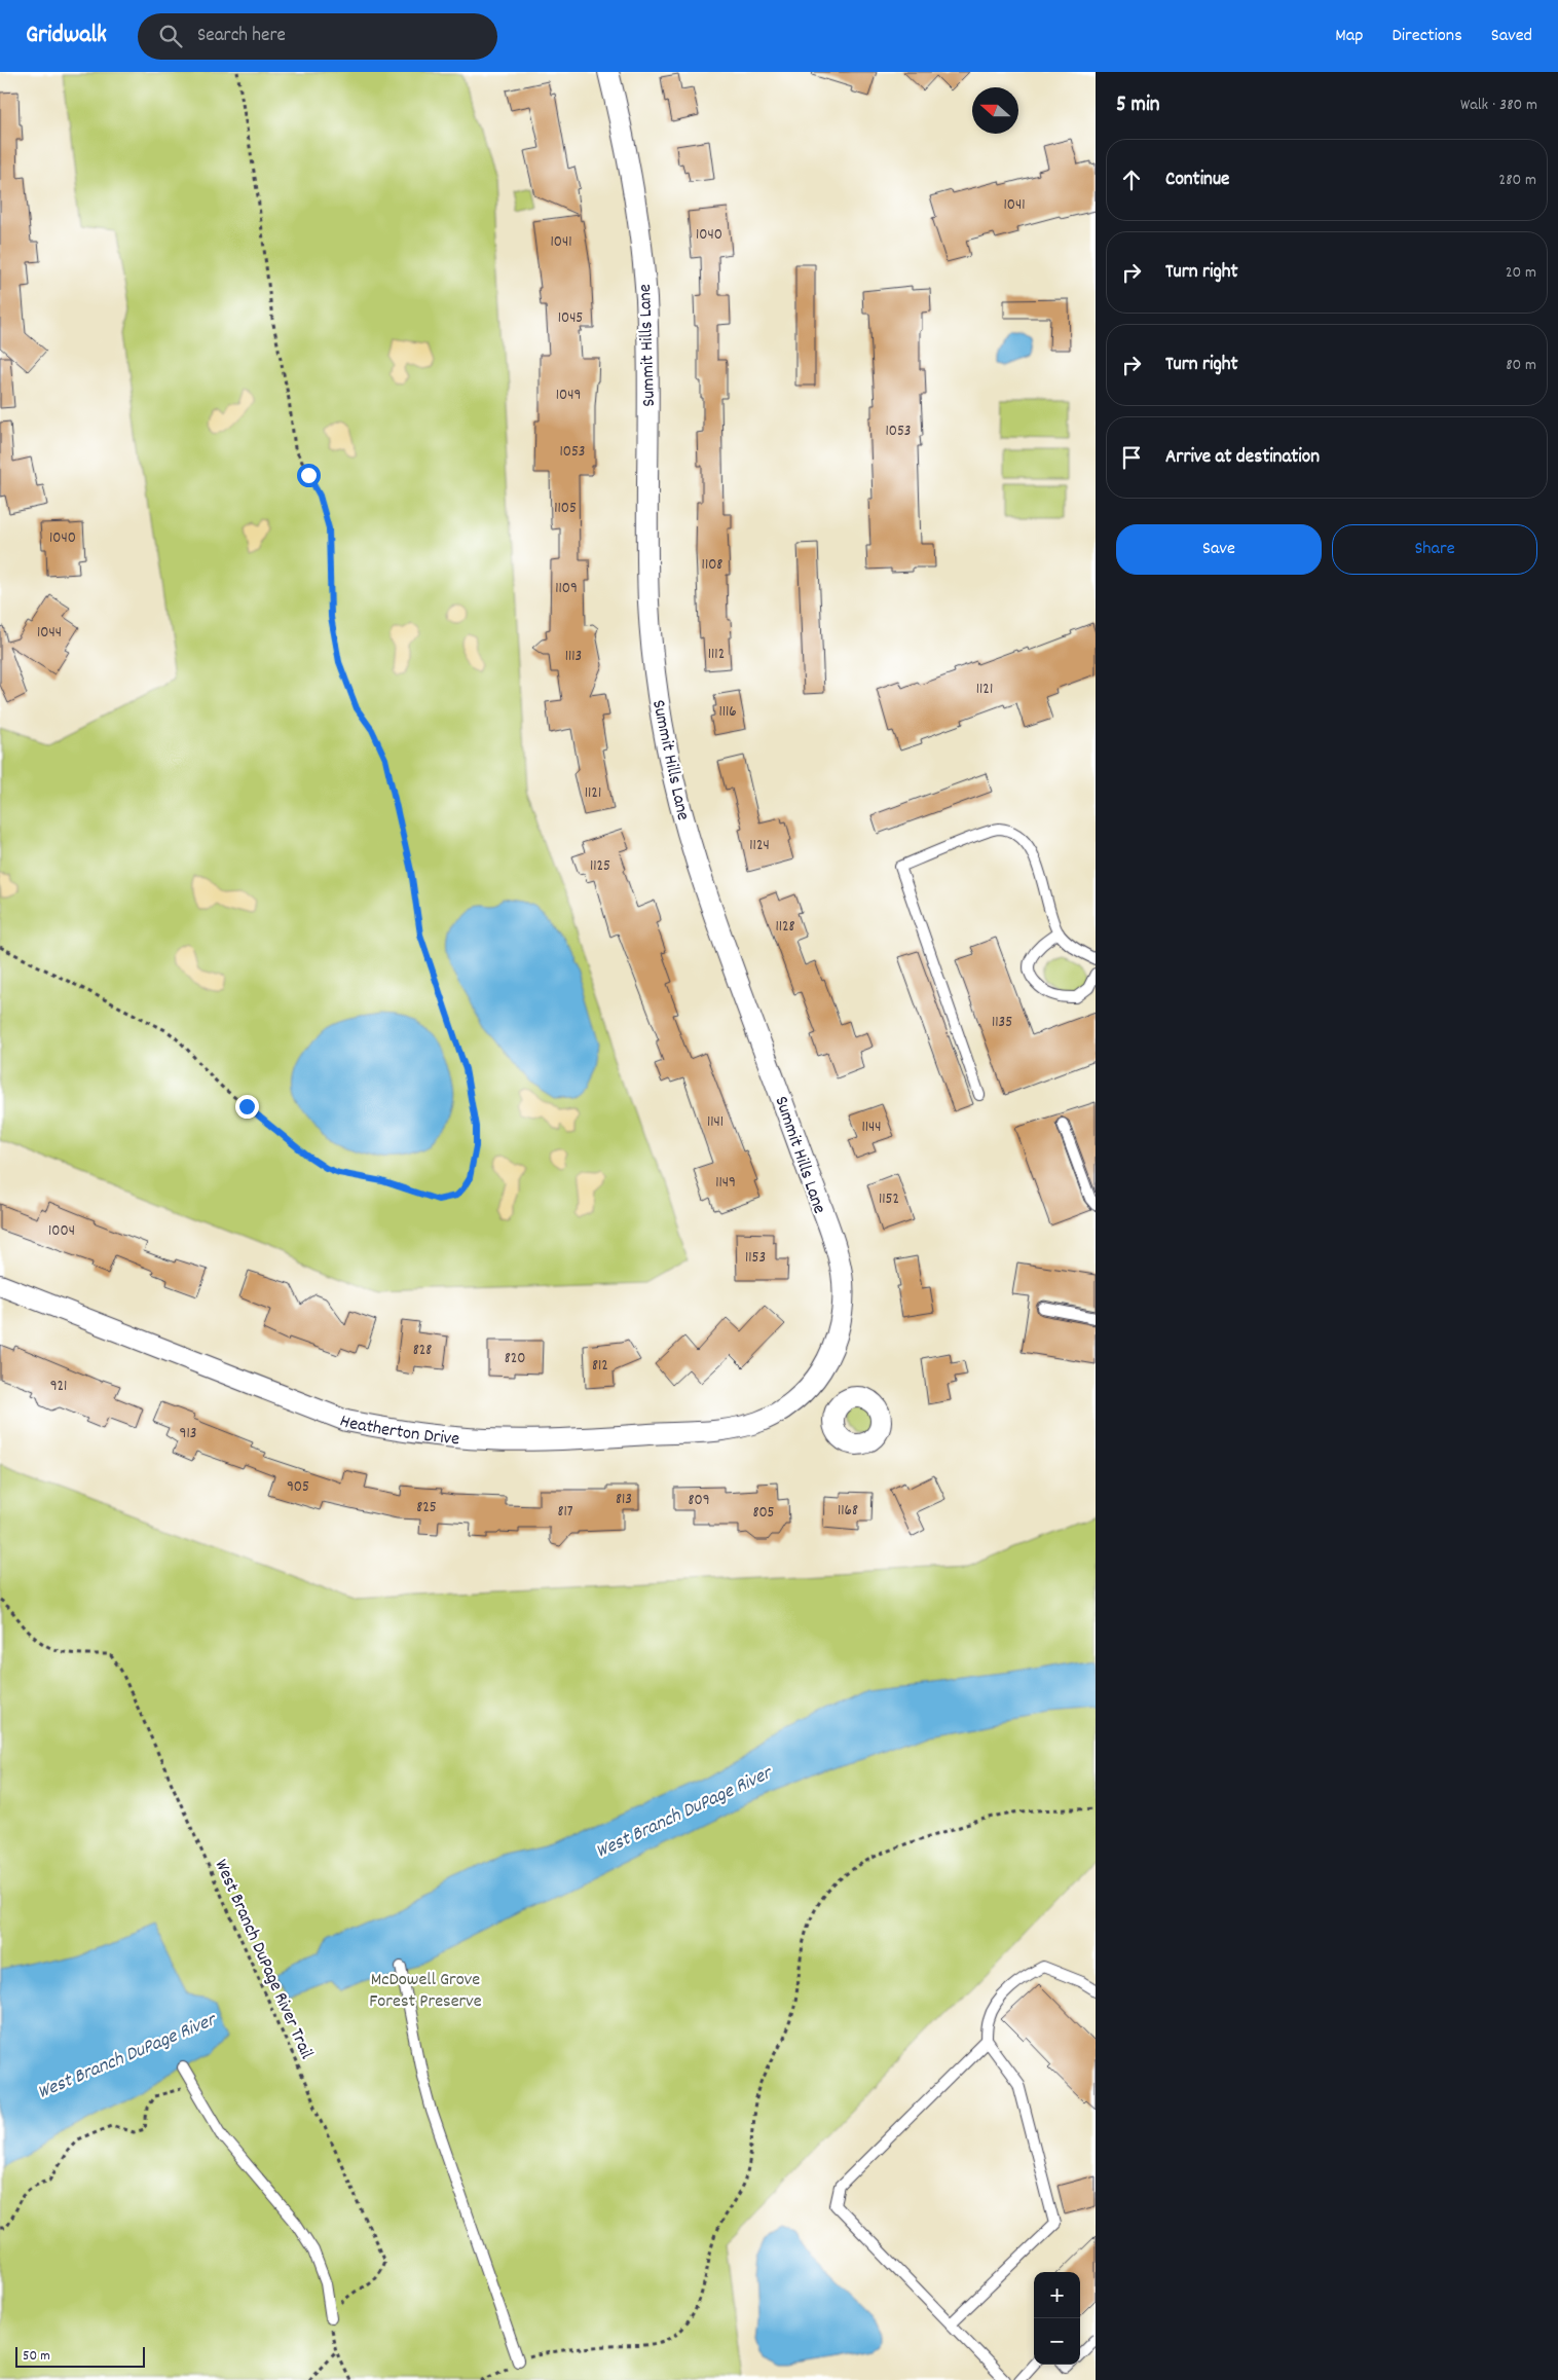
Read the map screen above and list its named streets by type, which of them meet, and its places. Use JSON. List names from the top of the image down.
{
  "streets": {
    "street": ["Summit Hills Lane", "Heatherton Drive"],
    "path": ["West Branch DuPage River Trail"]
  },
  "crossings": [
    ["Summit Hills Lane", "Heatherton Drive"]
  ],
  "water": ["West Branch DuPage River"],
  "parks": ["McDowell Grove Forest Preserve"],
  "house_numbers": [
    "1041",
    "1040",
    "1041",
    "1045",
    "1049",
    "1053",
    "1053",
    "1105",
    "1040",
    "1108",
    "1109",
    "1044",
    "1112",
    "1113",
    "1121",
    "1116",
    "1121",
    "1124",
    "1125",
    "1128",
    "1135",
    "1141",
    "1144",
    "1149",
    "1152",
    "1004",
    "1153",
    "828",
    "820",
    "812",
    "921",
    "913",
    "905",
    "813",
    "809",
    "825",
    "1168",
    "817",
    "805"
  ],
  "scale_bar": "50 m",
  "north": "left",
  "page": {
    "header": "Gridwalk",
    "search": "Search here",
    "nav": ["Map", "Directions", "Saved"],
    "heading": ["5 min", "Walk · 380 m"],
    "list": [
      ["Continue", "280 m"],
      ["Turn right", "20 m"],
      ["Turn right", "80 m"],
      "Arrive at destination"
    ],
    "buttons": ["Save", "Share"],
    "map_buttons": ["+", "−"],
    "scale": "50 m"
  }
}
